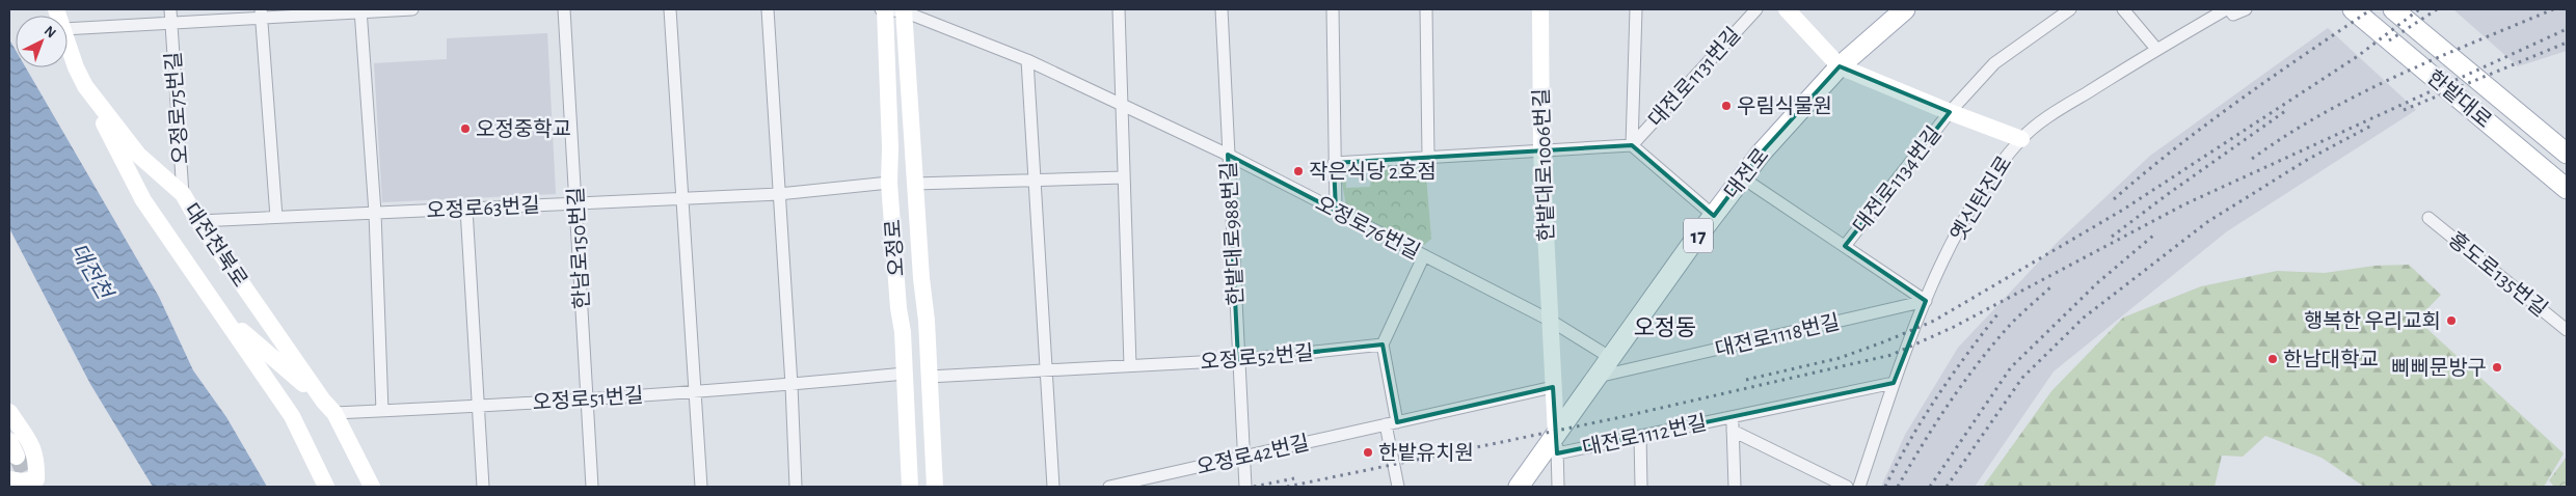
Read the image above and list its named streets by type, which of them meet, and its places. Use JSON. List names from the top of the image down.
{
  "streets": {
    "main road": [
      "한밭대로",
      "한밭대로1006번길",
      "대전로",
      "17",
      "대전천북로",
      "오정로"
    ],
    "street": [
      "대전로1131번길",
      "오정로75번길",
      "대전로1134번길",
      "옛신탄진로",
      "오정로63번길",
      "오정로76번길",
      "한밭대로988번길",
      "한남로150번길",
      "홍도로135번길",
      "대전로1118번길",
      "오정로52번길",
      "오정로51번길",
      "대전로1112번길",
      "오정로42번길"
    ]
  },
  "crossings": [
    ["대전로1131번길", "한밭대로1006번길"],
    ["대전로1131번길", "대전로"],
    ["오정로75번길", "대전천북로"],
    ["한밭대로1006번길", "대전로"],
    ["한밭대로1006번길", "오정로76번길"],
    ["한밭대로1006번길", "대전로1112번길"],
    ["한밭대로1006번길", "오정로42번길"],
    ["대전로", "대전로1134번길"],
    ["대전로", "오정로76번길"],
    ["대전로", "대전로1118번길"],
    ["대전로", "대전로1112번길"],
    ["대전로1134번길", "옛신탄진로"],
    ["대전로1134번길", "대전로1118번길"],
    ["옛신탄진로", "대전로1118번길"],
    ["옛신탄진로", "대전로1112번길"],
    ["오정로63번길", "대전천북로"],
    ["오정로63번길", "한남로150번길"],
    ["오정로63번길", "오정로"],
    ["오정로76번길", "한밭대로988번길"],
    ["오정로76번길", "오정로"],
    ["한밭대로988번길", "오정로52번길"],
    ["한밭대로988번길", "오정로42번길"],
    ["대전천북로", "오정로51번길"],
    ["한남로150번길", "오정로51번길"],
    ["오정로", "오정로52번길"],
    ["오정로", "오정로51번길"]
  ],
  "districts": ["오정동"],
  "water": ["대전천"],
  "places": [
    "우림식물원",
    "오정중학교",
    "작은식당 2호점",
    "행복한 우리교회",
    "한남대학교",
    "삐삐문방구",
    "한밭유치원"
  ],
  "north": "top right"
}
